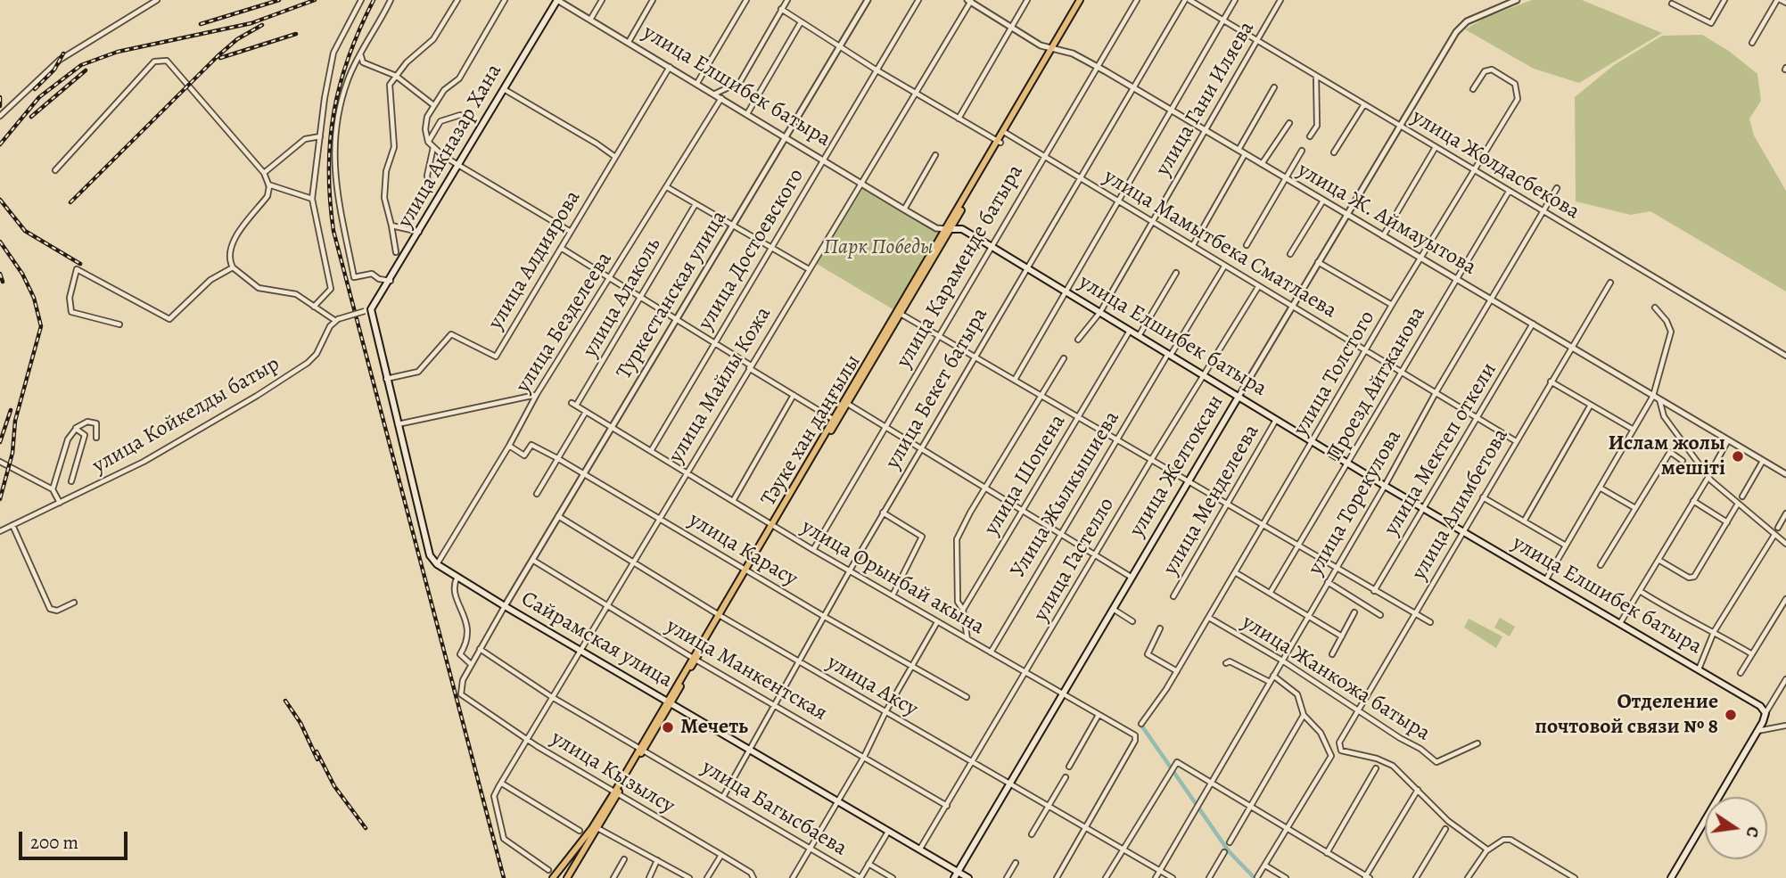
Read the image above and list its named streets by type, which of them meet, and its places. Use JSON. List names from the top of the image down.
{
  "streets": {
    "main road": [
      "улица Елшибек батыра",
      "улица Акназар Хана",
      "Тәуке хан даңғылы",
      "улица Желтоксан",
      "Сайрамская улица"
    ],
    "street": [
      "улица Гани Иляева",
      "улица Жолдасбекова",
      "улица Ж. Аймауытова",
      "улица Мамытбека Сматлаева",
      "улица Достоевского",
      "улица Алдиярова",
      "улица Караменде батыра",
      "Туркестанская улица",
      "улица Алаколь",
      "улица Безделеева",
      "улица Толстого",
      "Проезд Айтжанова",
      "улица Майлы Кожа",
      "улица Бекет батыра",
      "улица Койкелды батыр",
      "улица Мектеп откели",
      "улица Шопена",
      "Улица Жылкышиева",
      "улица Менделеева",
      "улица Торекулова",
      "улица Алимбетова",
      "улица Карасу",
      "улица Гастелло",
      "улица Орынбай акына",
      "улица Манкентская",
      "улица Жанкожа батыра",
      "улица Аксу",
      "улица Кызылсу",
      "улица Багысбаева"
    ]
  },
  "crossings": [
    ["улица Елшибек батыра", "улица Гани Иляева"],
    ["улица Елшибек батыра", "улица Акназар Хана"],
    ["улица Елшибек батыра", "улица Достоевского"],
    ["улица Елшибек батыра", "улица Алдиярова"],
    ["улица Елшибек батыра", "улица Караменде батыра"],
    ["улица Елшибек батыра", "Туркестанская улица"],
    ["улица Елшибек батыра", "улица Безделеева"],
    ["улица Елшибек батыра", "улица Толстого"],
    ["улица Елшибек батыра", "Проезд Айтжанова"],
    ["улица Елшибек батыра", "улица Майлы Кожа"],
    ["улица Елшибек батыра", "улица Бекет батыра"],
    ["улица Елшибек батыра", "Тәуке хан даңғылы"],
    ["улица Елшибек батыра", "улица Мектеп откели"],
    ["улица Елшибек батыра", "улица Желтоксан"],
    ["улица Елшибек батыра", "улица Шопена"],
    ["улица Елшибек батыра", "Улица Жылкышиева"],
    ["улица Елшибек батыра", "улица Менделеева"],
    ["улица Елшибек батыра", "улица Торекулова"],
    ["улица Елшибек батыра", "улица Алимбетова"],
    ["улица Елшибек батыра", "улица Гастелло"],
    ["улица Гани Иляева", "улица Жолдасбекова"],
    ["улица Гани Иляева", "улица Ж. Аймауытова"],
    ["улица Гани Иляева", "улица Мамытбека Сматлаева"],
    ["улица Жолдасбекова", "улица Толстого"],
    ["улица Жолдасбекова", "Проезд Айтжанова"],
    ["улица Жолдасбекова", "улица Желтоксан"],
    ["улица Жолдасбекова", "улица Торекулова"],
    ["улица Ж. Аймауытова", "улица Караменде батыра"],
    ["улица Ж. Аймауытова", "улица Толстого"],
    ["улица Ж. Аймауытова", "Проезд Айтжанова"],
    ["улица Ж. Аймауытова", "улица Майлы Кожа"],
    ["улица Ж. Аймауытова", "улица Бекет батыра"],
    ["улица Ж. Аймауытова", "Тәуке хан даңғылы"],
    ["улица Ж. Аймауытова", "улица Мектеп откели"],
    ["улица Ж. Аймауытова", "улица Желтоксан"],
    ["улица Ж. Аймауытова", "улица Торекулова"],
    ["улица Ж. Аймауытова", "улица Алимбетова"],
    ["улица Мамытбека Сматлаева", "улица Караменде батыра"],
    ["улица Мамытбека Сматлаева", "улица Толстого"],
    ["улица Мамытбека Сматлаева", "Проезд Айтжанова"],
    ["улица Мамытбека Сматлаева", "улица Бекет батыра"],
    ["улица Мамытбека Сматлаева", "Тәуке хан даңғылы"],
    ["улица Мамытбека Сматлаева", "улица Мектеп откели"],
    ["улица Мамытбека Сматлаева", "улица Желтоксан"],
    ["улица Мамытбека Сматлаева", "улица Торекулова"],
    ["улица Мамытбека Сматлаева", "улица Алимбетова"],
    ["улица Мамытбека Сматлаева", "улица Гастелло"],
    ["улица Достоевского", "улица Орынбай акына"],
    ["улица Караменде батыра", "улица Орынбай акына"],
    ["Туркестанская улица", "улица Карасу"],
    ["Туркестанская улица", "улица Орынбай акына"],
    ["Туркестанская улица", "Сайрамская улица"],
    ["Туркестанская улица", "улица Манкентская"],
    ["Туркестанская улица", "улица Аксу"],
    ["улица Алаколь", "улица Орынбай акына"],
    ["улица Безделеева", "улица Карасу"],
    ["улица Безделеева", "Сайрамская улица"],
    ["улица Толстого", "улица Жанкожа батыра"],
    ["улица Майлы Кожа", "улица Карасу"],
    ["улица Майлы Кожа", "улица Орынбай акына"],
    ["улица Майлы Кожа", "Сайрамская улица"],
    ["улица Майлы Кожа", "улица Манкентская"],
    ["улица Майлы Кожа", "улица Аксу"],
    ["улица Майлы Кожа", "улица Кызылсу"],
    ["улица Майлы Кожа", "улица Багысбаева"],
    ["улица Бекет батыра", "улица Карасу"],
    ["улица Бекет батыра", "улица Орынбай акына"],
    ["улица Бекет батыра", "Сайрамская улица"],
    ["улица Бекет батыра", "улица Манкентская"],
    ["улица Бекет батыра", "улица Аксу"],
    ["улица Бекет батыра", "улица Багысбаева"],
    ["Тәуке хан даңғылы", "улица Карасу"],
    ["Тәуке хан даңғылы", "улица Орынбай акына"],
    ["Тәуке хан даңғылы", "Сайрамская улица"],
    ["Тәуке хан даңғылы", "улица Манкентская"],
    ["Тәуке хан даңғылы", "улица Аксу"],
    ["Тәуке хан даңғылы", "улица Кызылсу"],
    ["Тәуке хан даңғылы", "улица Багысбаева"],
    ["улица Желтоксан", "улица Орынбай акына"],
    ["улица Желтоксан", "Сайрамская улица"],
    ["улица Желтоксан", "улица Аксу"],
    ["Улица Жылкышиева", "улица Орынбай акына"],
    ["улица Торекулова", "улица Жанкожа батыра"],
    ["улица Торекулова", "улица Аксу"],
    ["улица Алимбетова", "улица Жанкожа батыра"],
    ["улица Гастелло", "улица Орынбай акына"],
    ["улица Гастелло", "Сайрамская улица"],
    ["улица Гастелло", "улица Манкентская"],
    ["улица Гастелло", "улица Аксу"],
    ["улица Орынбай акына", "улица Аксу"]
  ],
  "parks": ["Парк Победы"],
  "places": ["Ислам жолы мешіті", "Отделение почтовой связи № 8", "Мечеть"],
  "scale_bar": "200 m",
  "north": "right"
}
